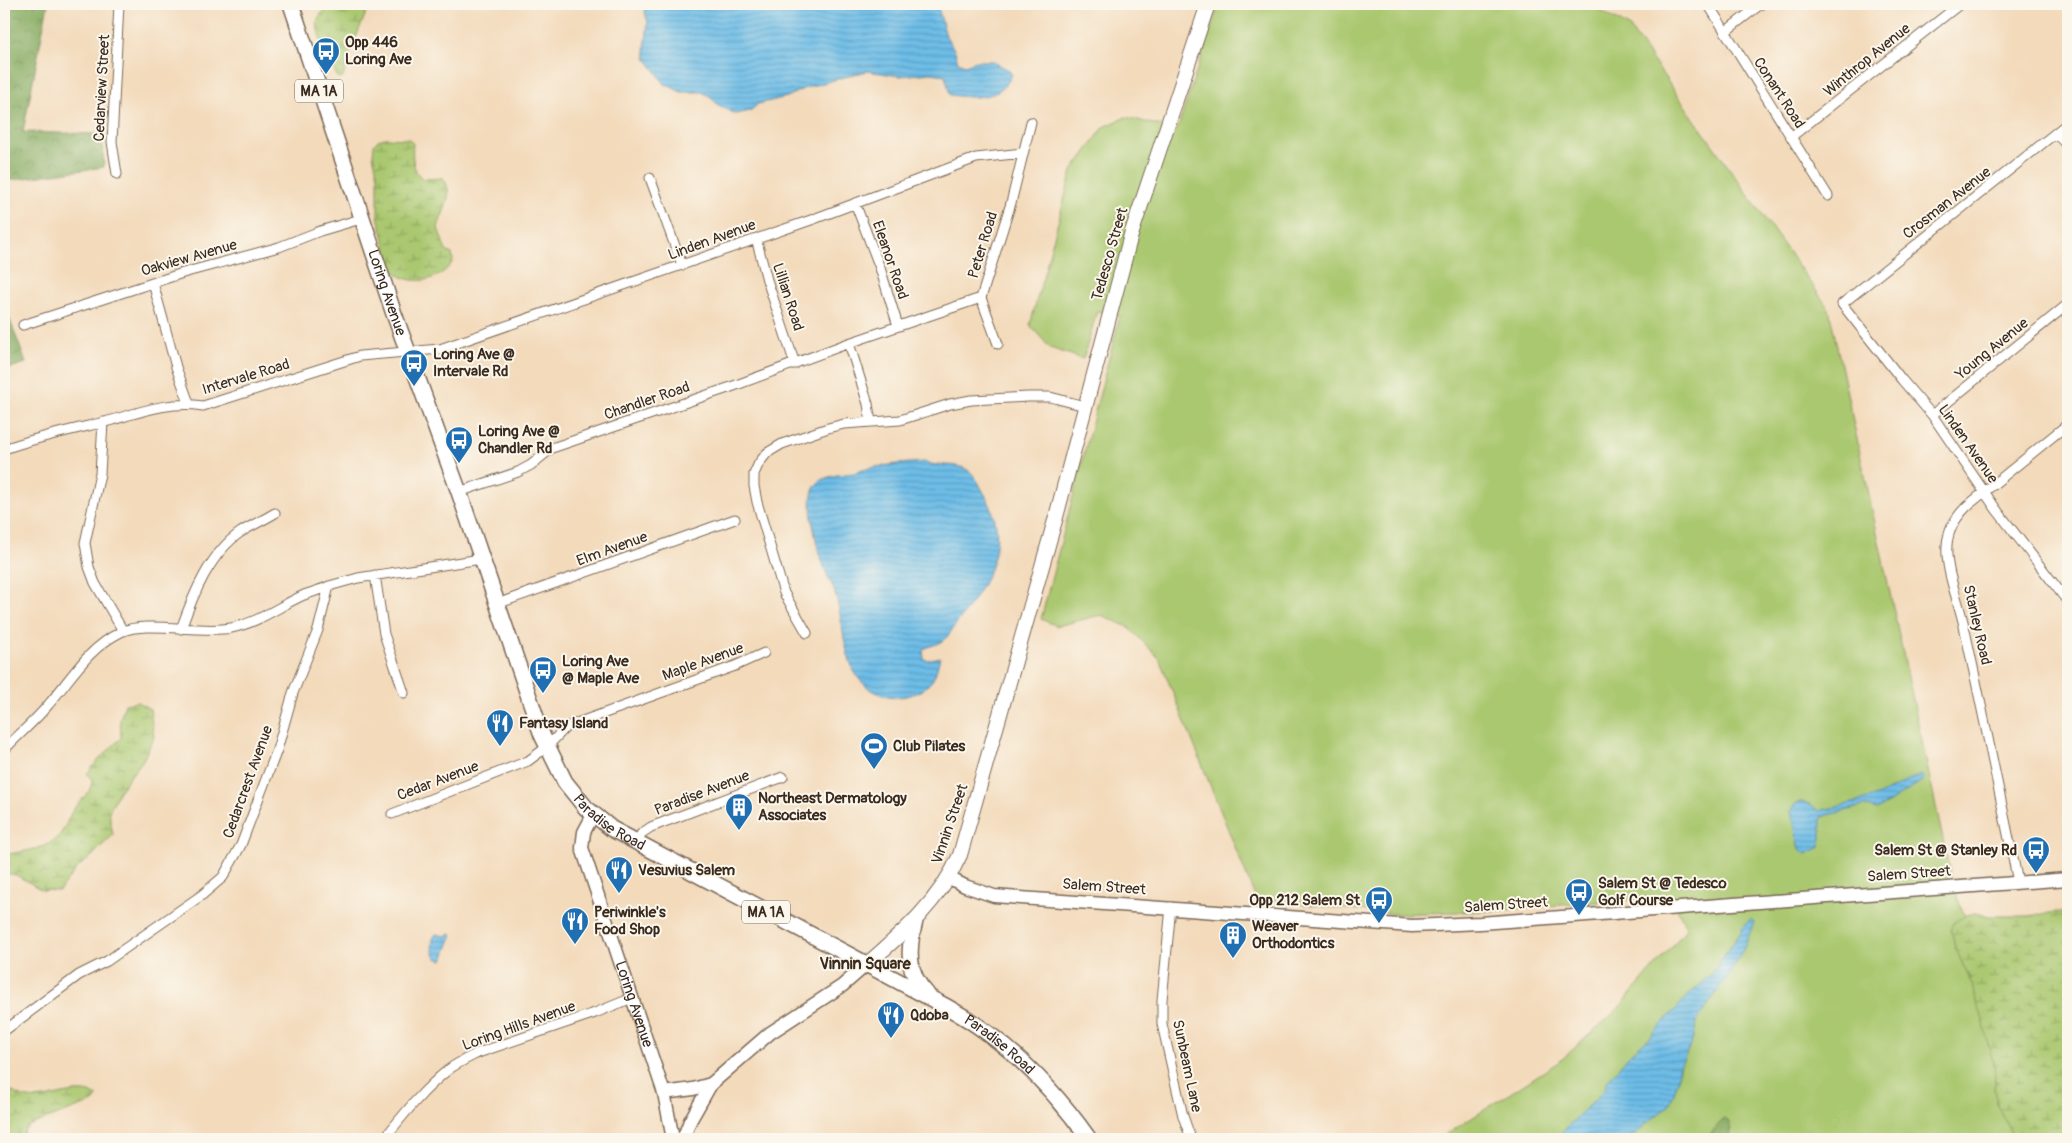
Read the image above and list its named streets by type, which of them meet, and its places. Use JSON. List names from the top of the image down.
{
  "streets": {
    "highway": ["MA 1A", "Loring Avenue", "Paradise Road"],
    "main road": ["Tedesco Street", "Vinnin Street", "Salem Street"],
    "street": [
      "Winthrop Avenue",
      "Cedarview Street",
      "Conant Road",
      "Crosman Avenue",
      "Linden Avenue",
      "Peter Road",
      "Oakview Avenue",
      "Eleanor Road",
      "Lillian Road",
      "Young Avenue",
      "Intervale Road",
      "Chandler Road",
      "Elm Avenue",
      "Stanley Road",
      "Maple Avenue",
      "Cedar Avenue",
      "Cedarcrest Avenue",
      "Paradise Avenue",
      "Loring Hills Avenue",
      "Sunbeam Lane"
    ]
  },
  "crossings": [
    ["Winthrop Avenue", "Conant Road"],
    ["Crosman Avenue", "Linden Avenue"],
    ["Linden Avenue", "Peter Road"],
    ["Linden Avenue", "Eleanor Road"],
    ["Linden Avenue", "Loring Avenue"],
    ["Linden Avenue", "Lillian Road"],
    ["Linden Avenue", "Young Avenue"],
    ["Linden Avenue", "Intervale Road"],
    ["Linden Avenue", "Stanley Road"],
    ["Peter Road", "Chandler Road"],
    ["Tedesco Street", "Vinnin Street"],
    ["Oakview Avenue", "Loring Avenue"],
    ["Eleanor Road", "Chandler Road"],
    ["Loring Avenue", "Intervale Road"],
    ["Loring Avenue", "Chandler Road"],
    ["Loring Avenue", "Elm Avenue"],
    ["Loring Avenue", "Maple Avenue"],
    ["Loring Avenue", "Cedar Avenue"],
    ["Loring Avenue", "Paradise Road"],
    ["Loring Avenue", "Vinnin Street"],
    ["Loring Avenue", "Loring Hills Avenue"],
    ["Lillian Road", "Chandler Road"],
    ["Stanley Road", "Salem Street"],
    ["Maple Avenue", "Cedar Avenue"],
    ["Maple Avenue", "Paradise Road"],
    ["Cedar Avenue", "Paradise Road"],
    ["Paradise Avenue", "Paradise Road"],
    ["Paradise Road", "Vinnin Street"],
    ["Vinnin Street", "Salem Street"],
    ["Salem Street", "Sunbeam Lane"]
  ],
  "districts": ["Vinnin Square"],
  "places": {
    "bus stop": [
      "Opp 446 Loring Ave",
      "Loring Ave @ Intervale Rd",
      "Loring Ave @ Chandler Rd",
      "Loring Ave @ Maple Ave",
      "Salem St @ Stanley Rd",
      "Salem St @ Tedesco Golf Course",
      "Opp 212 Salem St"
    ],
    "restaurant": [
      "Fantasy Island",
      "Vesuvius Salem",
      "Periwinkle's Food Shop",
      "Qdoba"
    ],
    "sports": ["Club Pilates"],
    "building": ["Northeast Dermatology Associates", "Weaver Orthodontics"]
  }
}
